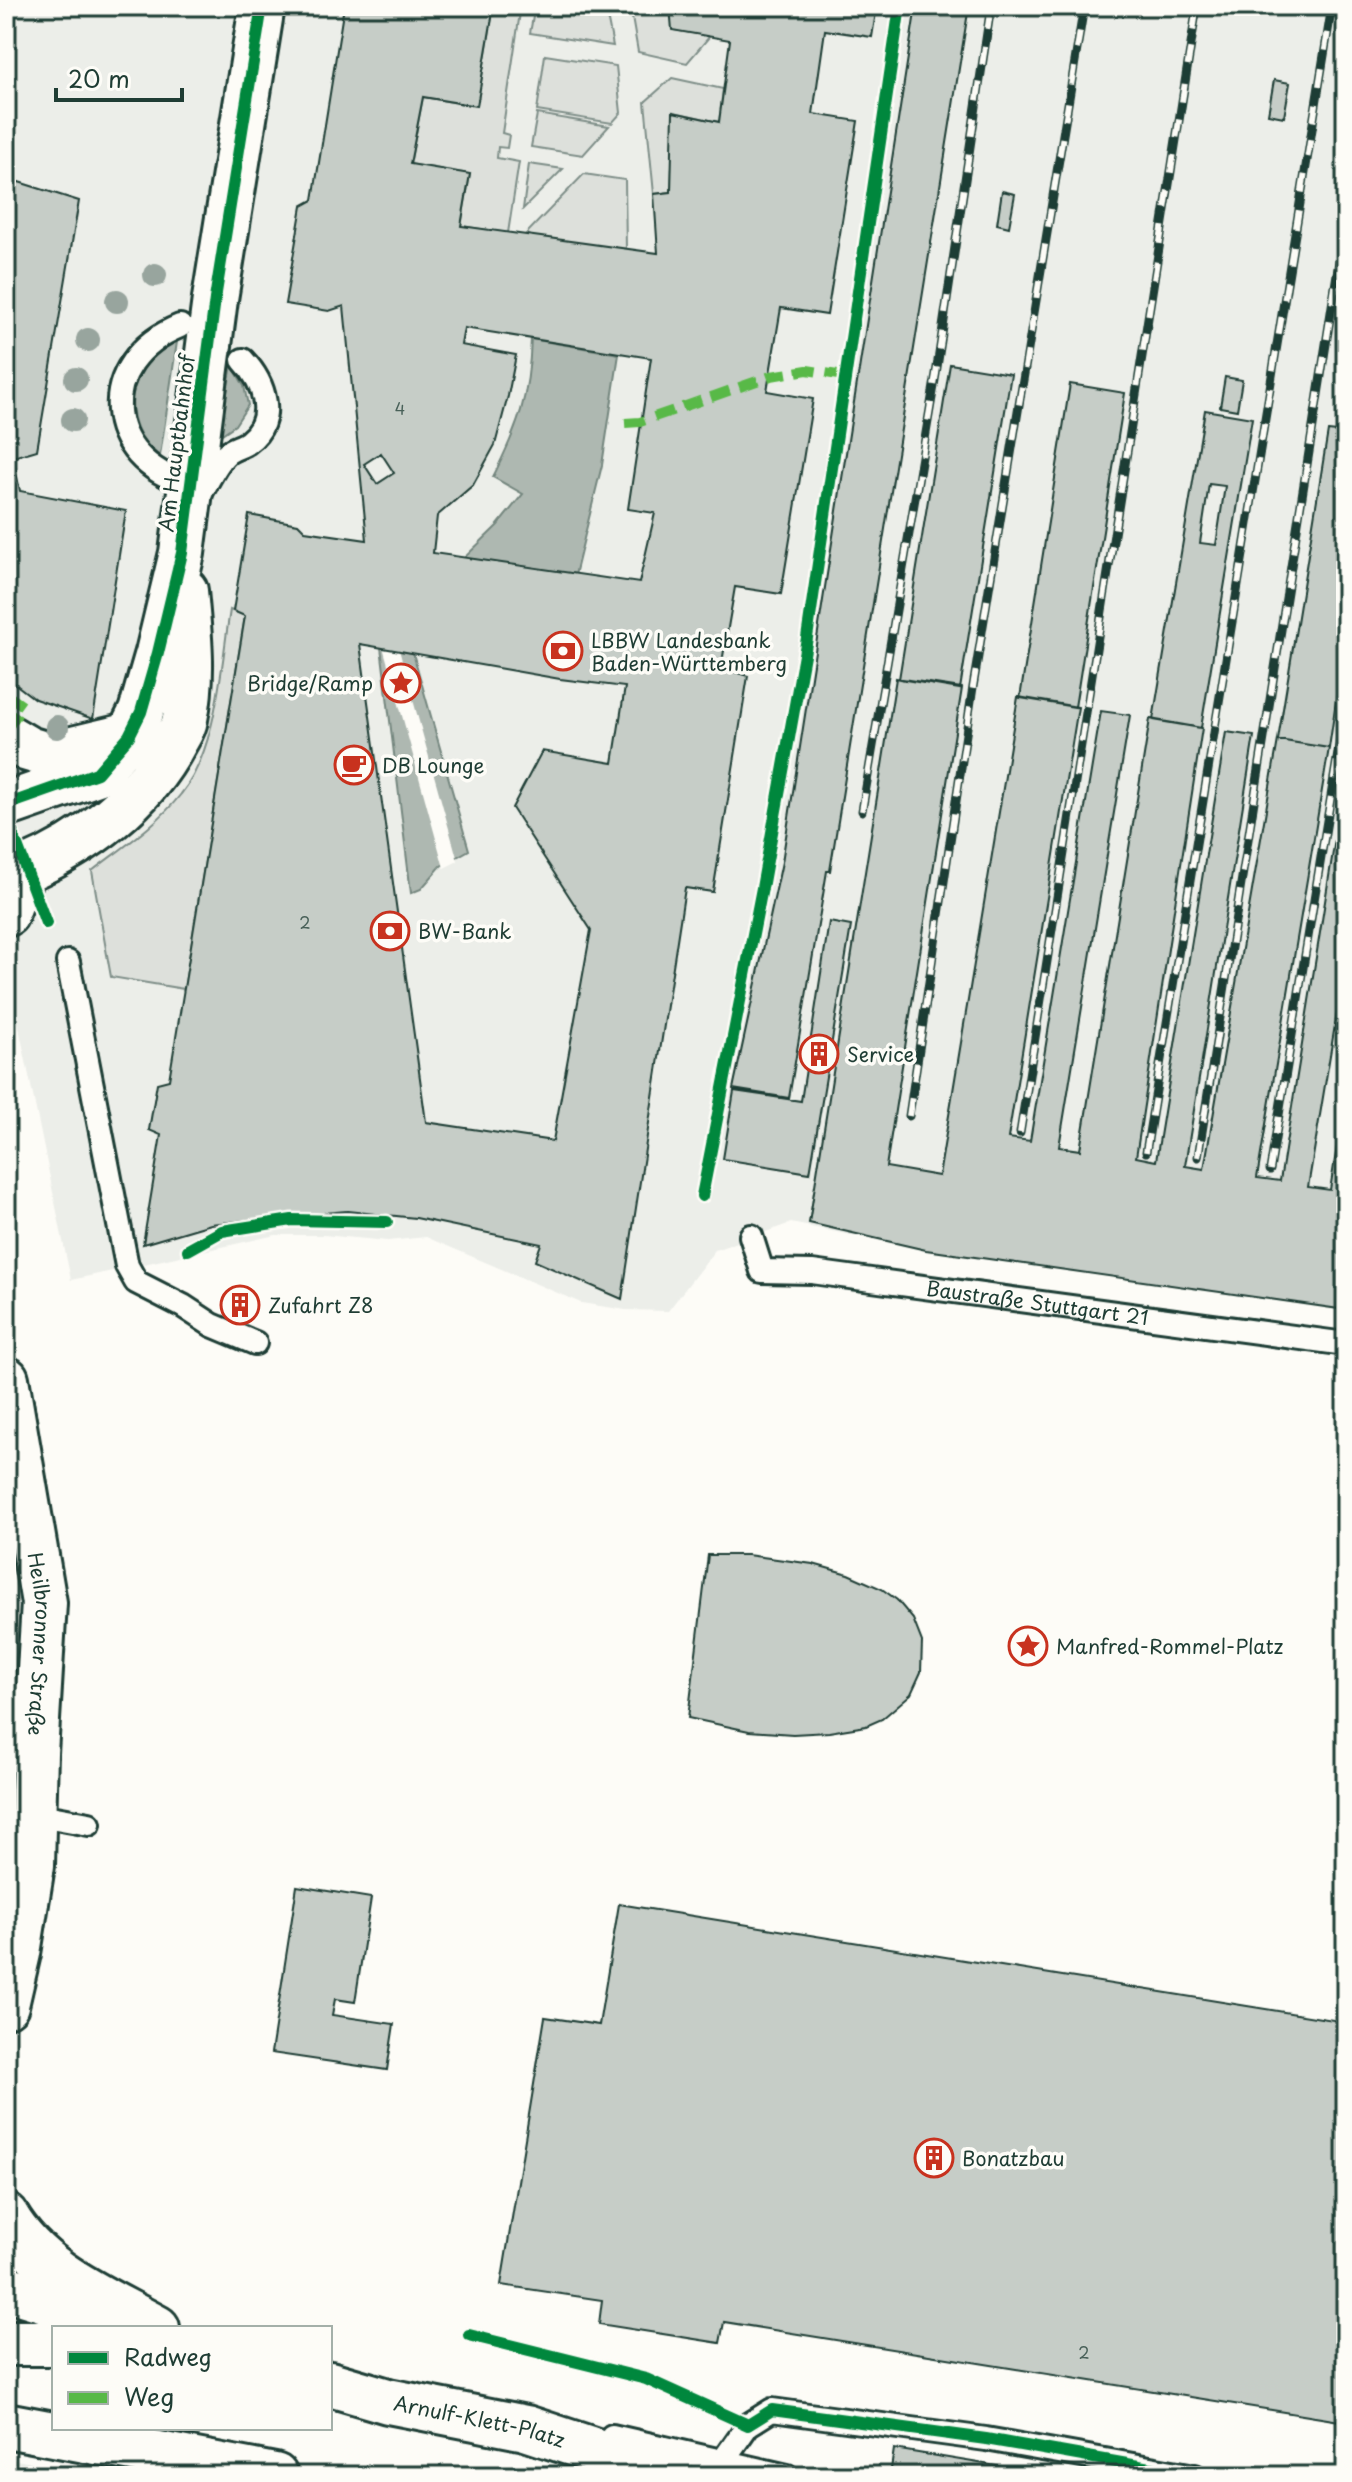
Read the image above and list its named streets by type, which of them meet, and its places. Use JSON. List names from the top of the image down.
{
  "streets": {
    "main road": ["Am Hauptbahnhof", "Heilbronner Straße", "Arnulf-Klett-Platz"],
    "lane": ["Baustraße Stuttgart 21"]
  },
  "places": {
    "bank": ["LBBW Landesbank Baden-Württemberg", "BW-Bank"],
    "place": ["Bridge/Ramp", "Manfred-Rommel-Platz"],
    "cafe": ["DB Lounge"],
    "building": ["Service", "Zufahrt Z8", "Bonatzbau"]
  },
  "house_numbers": ["4", "2", "2"],
  "legend": ["Radweg", "Weg"],
  "scale_bar": "20 m"
}
